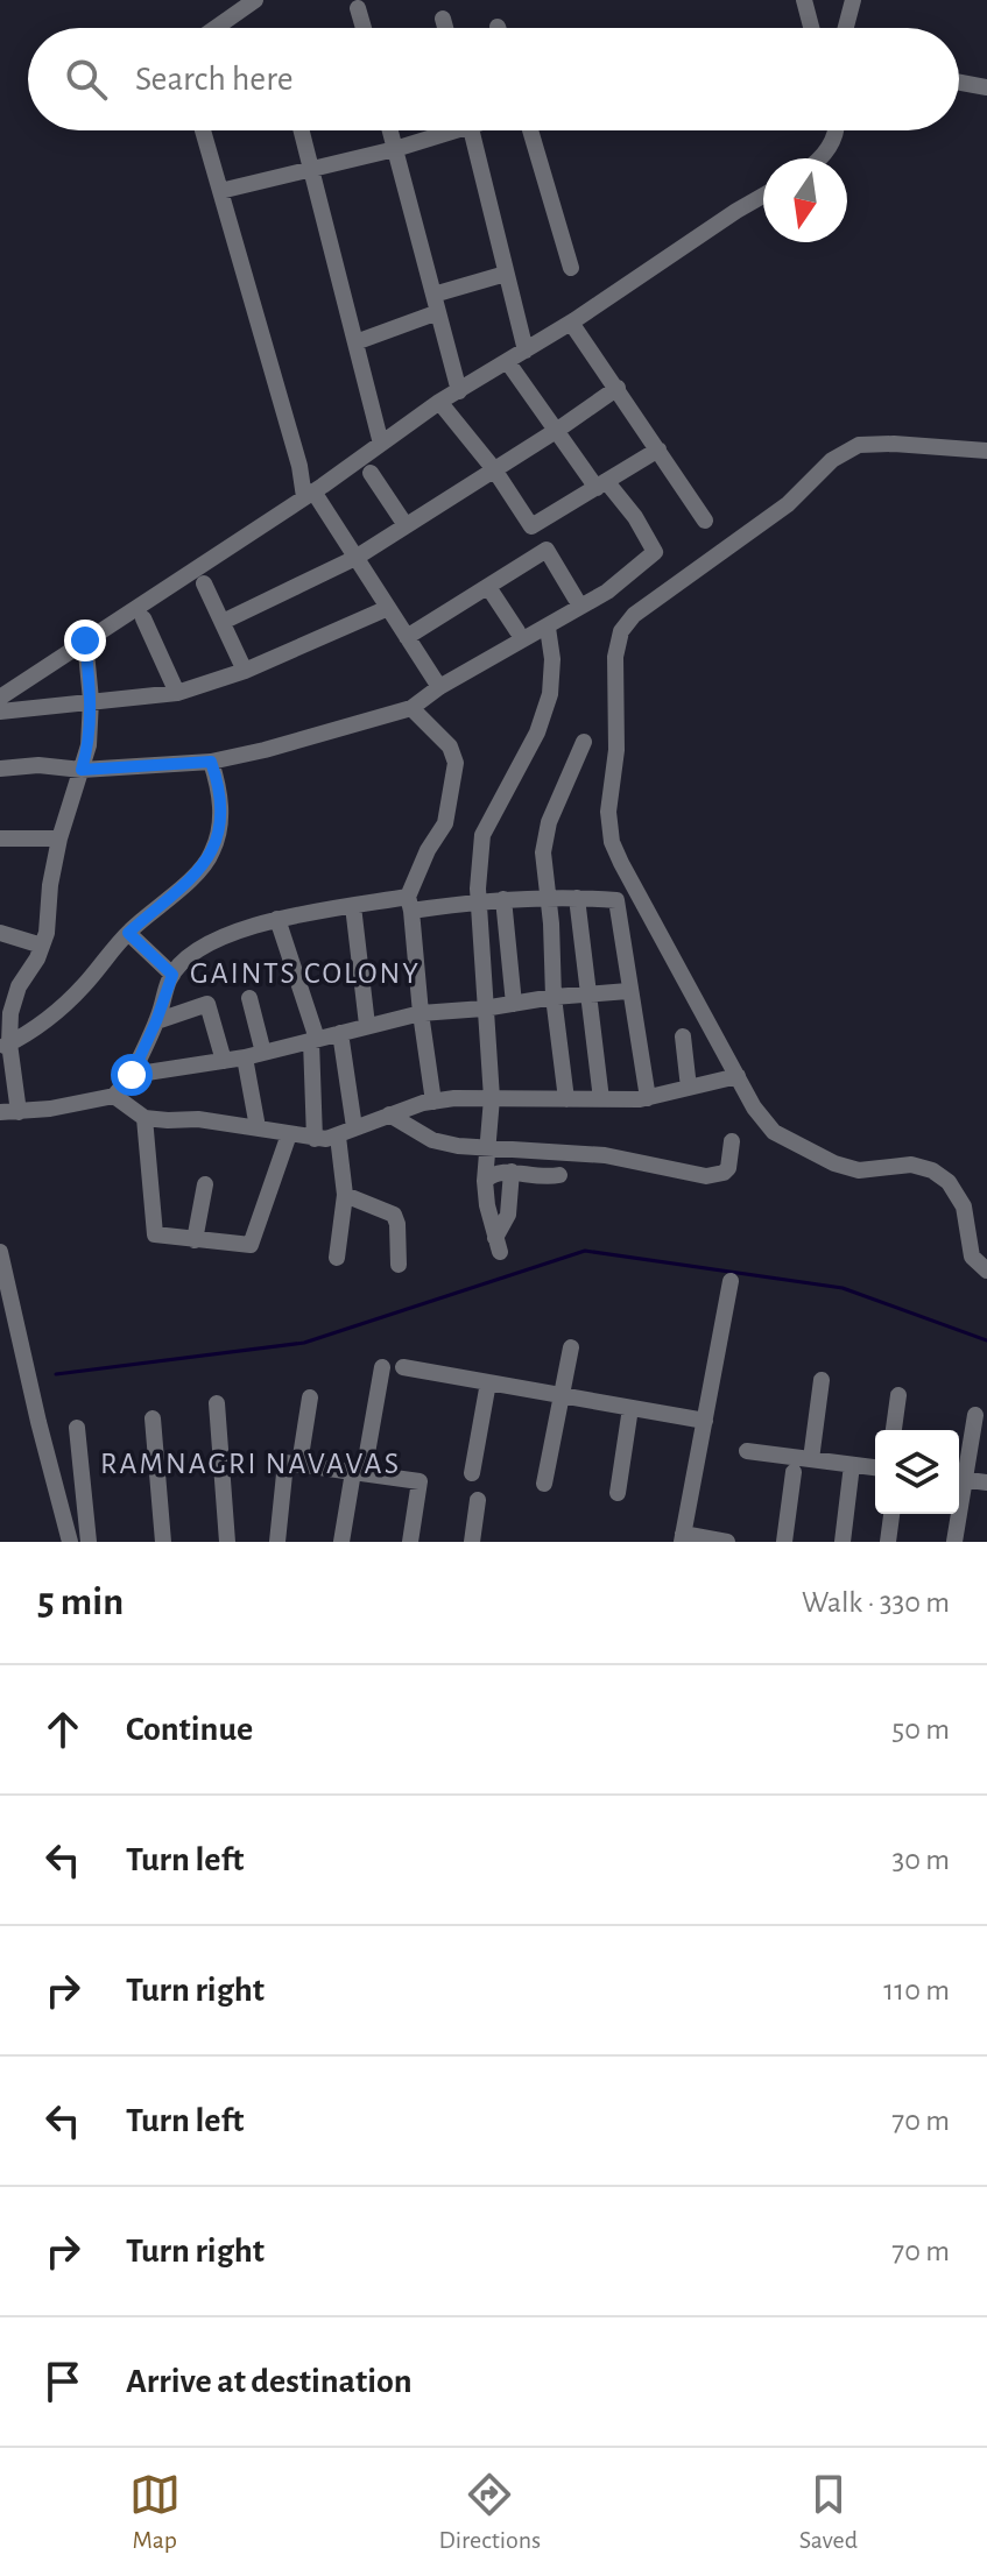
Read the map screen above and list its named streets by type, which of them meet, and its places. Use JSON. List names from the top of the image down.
{
  "districts": ["GAINTS COLONY", "RAMNAGRI NAVAVAS"],
  "north": "bottom",
  "page": {
    "search": "Search here",
    "heading": ["5 min", "Walk · 330 m"],
    "list": [
      ["Continue", "50 m"],
      ["Turn left", "30 m"],
      ["Turn right", "110 m"],
      ["Turn left", "70 m"],
      ["Turn right", "70 m"],
      "Arrive at destination"
    ],
    "nav": ["Map", "Directions", "Saved"]
  }
}
